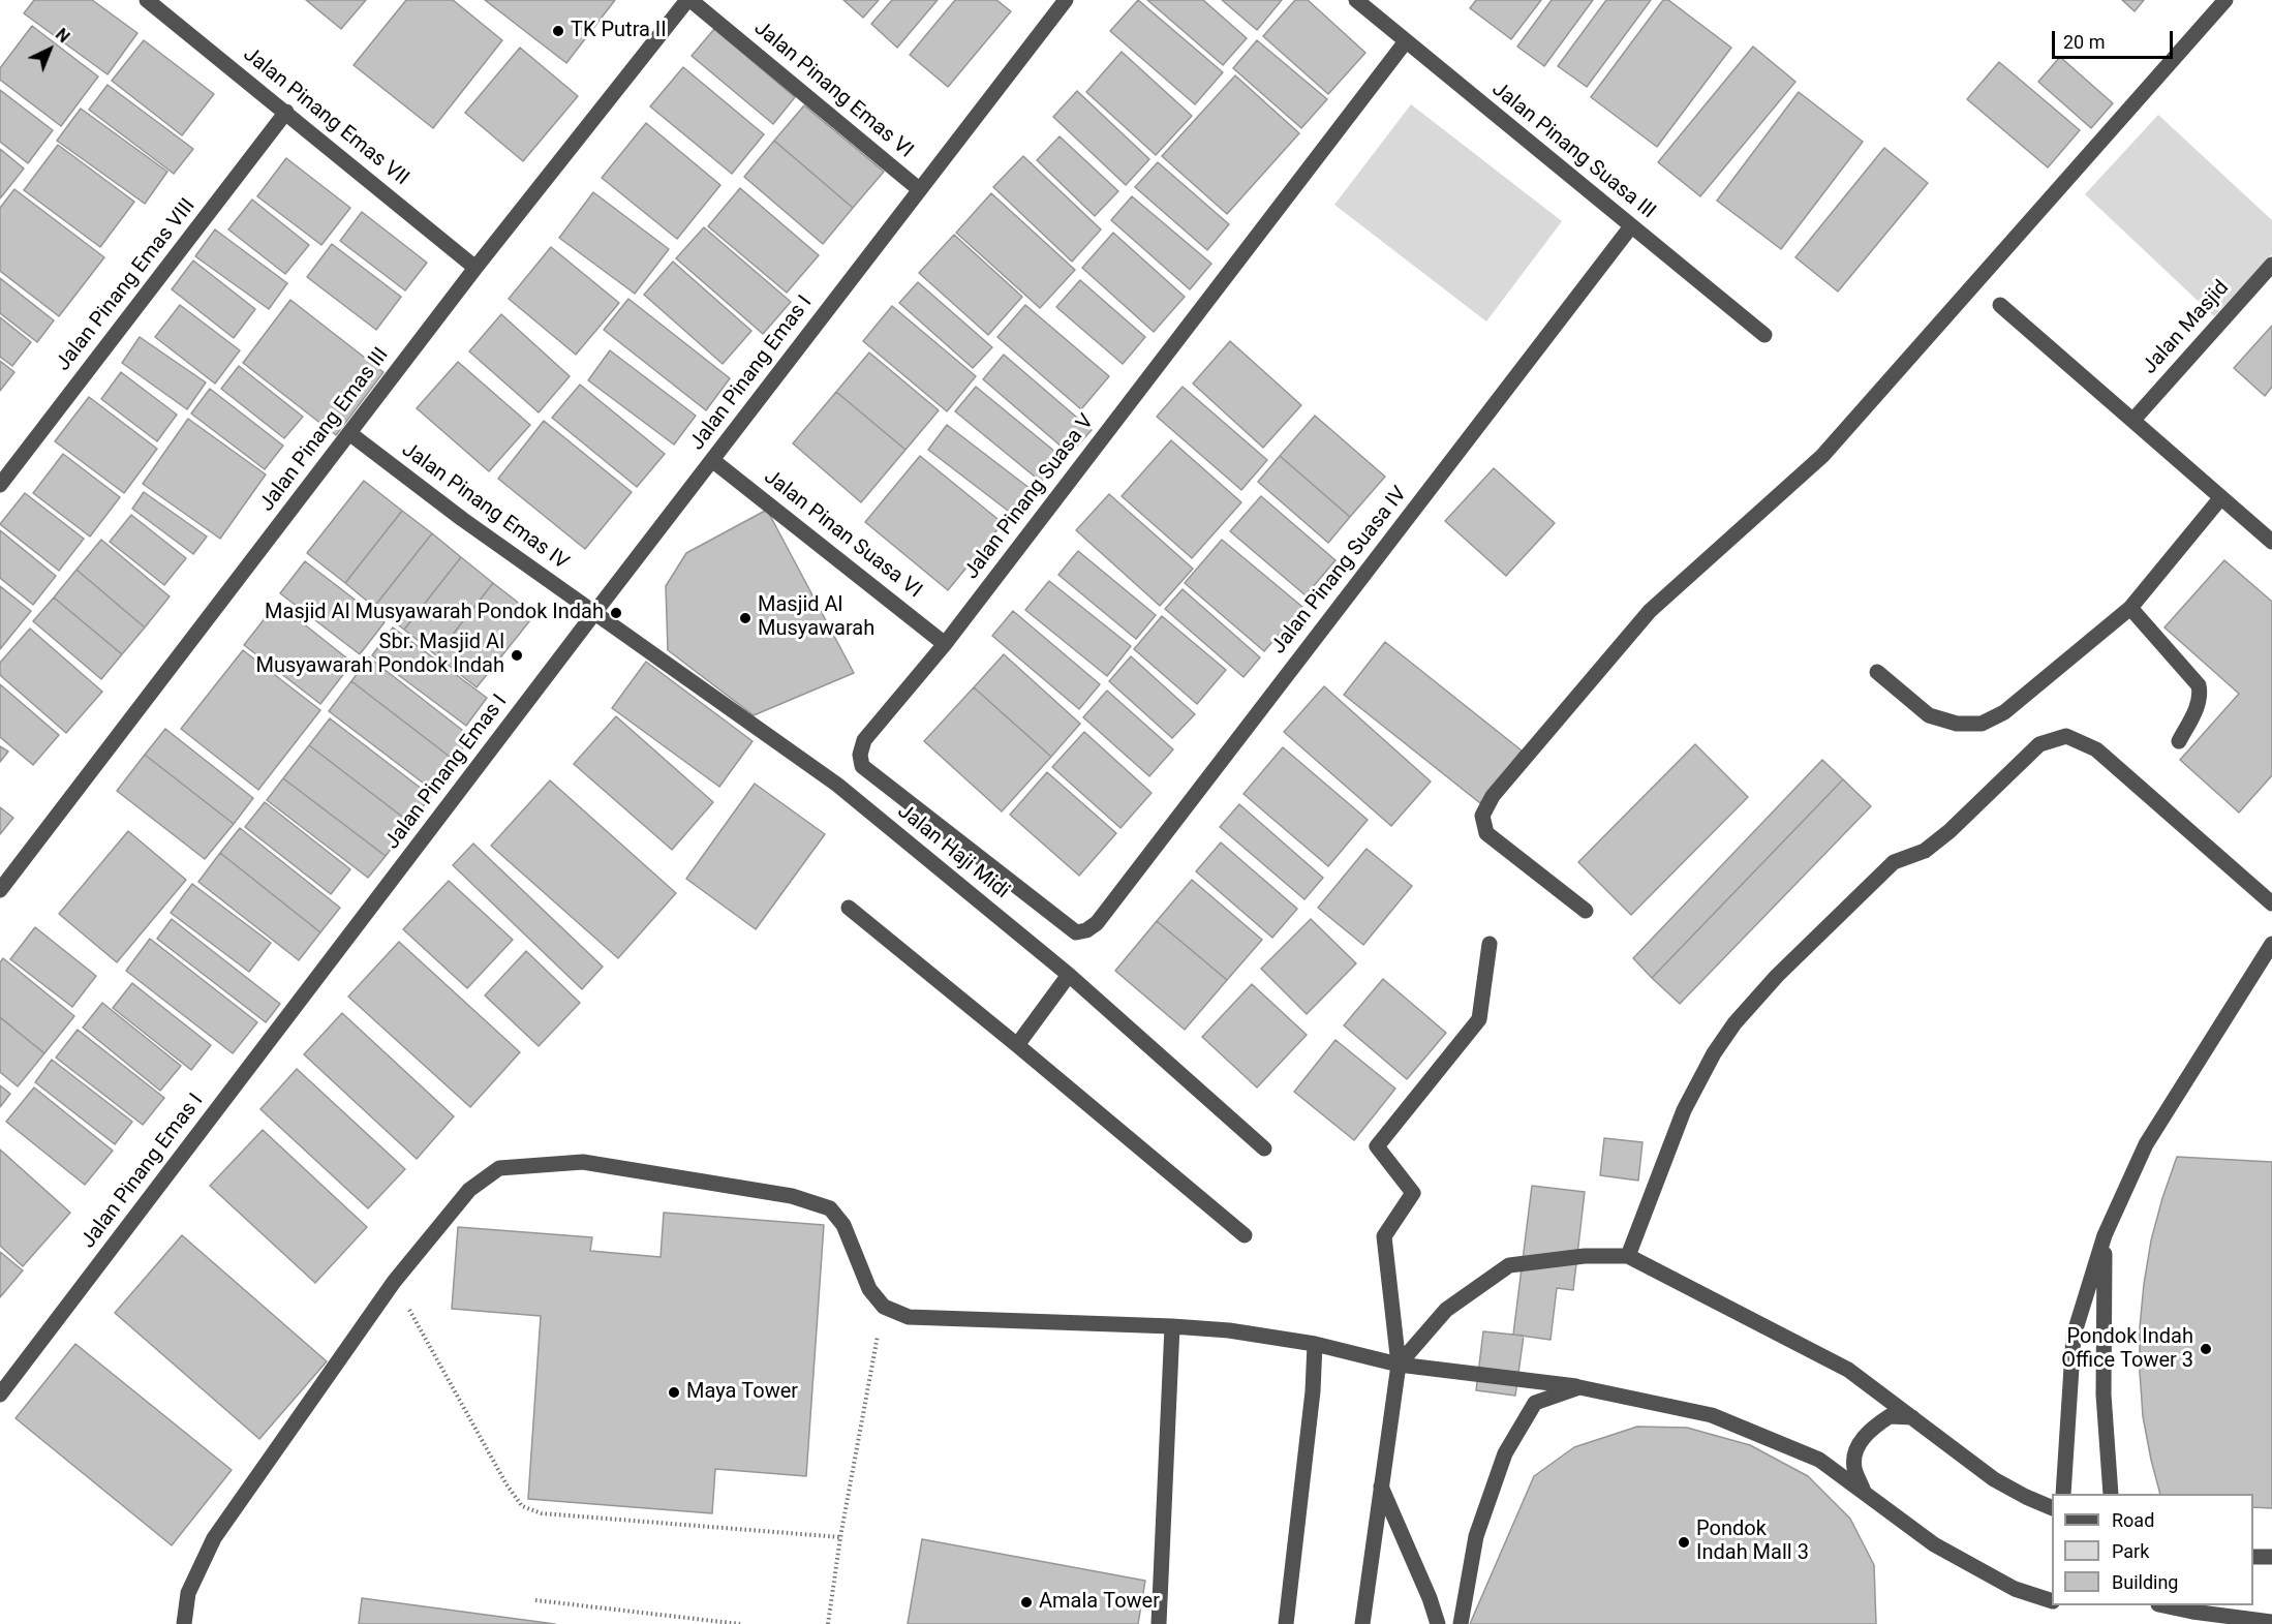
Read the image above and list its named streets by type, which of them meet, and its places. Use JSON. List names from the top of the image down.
{
  "streets": {
    "street": [
      "Jalan Pinang Emas VI",
      "Jalan Pinang Emas VII",
      "Jalan Pinang Suasa III",
      "Jalan Pinang Emas VIII",
      "Jalan Masjid",
      "Jalan Pinang Emas I",
      "Jalan Pinang Emas III",
      "Jalan Pinang Suasa V",
      "Jalan Pinang Emas IV",
      "Jalan Pinan Suasa VI",
      "Jalan Pinang Suasa IV",
      "Jalan Haji Midi"
    ]
  },
  "crossings": [
    ["Jalan Pinang Emas VI", "Jalan Pinang Emas I"],
    ["Jalan Pinang Emas VI", "Jalan Pinang Emas III"],
    ["Jalan Pinang Emas VII", "Jalan Pinang Emas VIII"],
    ["Jalan Pinang Emas VII", "Jalan Pinang Emas III"],
    ["Jalan Pinang Suasa III", "Jalan Pinang Suasa V"],
    ["Jalan Pinang Suasa III", "Jalan Pinang Suasa IV"],
    ["Jalan Pinang Emas I", "Jalan Pinang Emas IV"],
    ["Jalan Pinang Emas I", "Jalan Pinan Suasa VI"],
    ["Jalan Pinang Emas I", "Jalan Haji Midi"],
    ["Jalan Pinang Emas III", "Jalan Pinang Emas IV"],
    ["Jalan Pinang Suasa V", "Jalan Pinan Suasa VI"],
    ["Jalan Pinang Suasa V", "Jalan Pinang Suasa IV"],
    ["Jalan Pinang Emas IV", "Jalan Haji Midi"]
  ],
  "places": [
    "TK Putra II",
    "Masjid Al Musyawarah Pondok Indah",
    "Masjid Al Musyawarah",
    "Sbr. Masjid Al Musyawarah Pondok Indah",
    "Pondok Indah Office Tower 3",
    "Maya Tower",
    "Pondok Indah Mall 3",
    "Amala Tower"
  ],
  "legend": ["Road", "Park", "Building"],
  "scale_bar": "20 m",
  "north": "top right"
}
